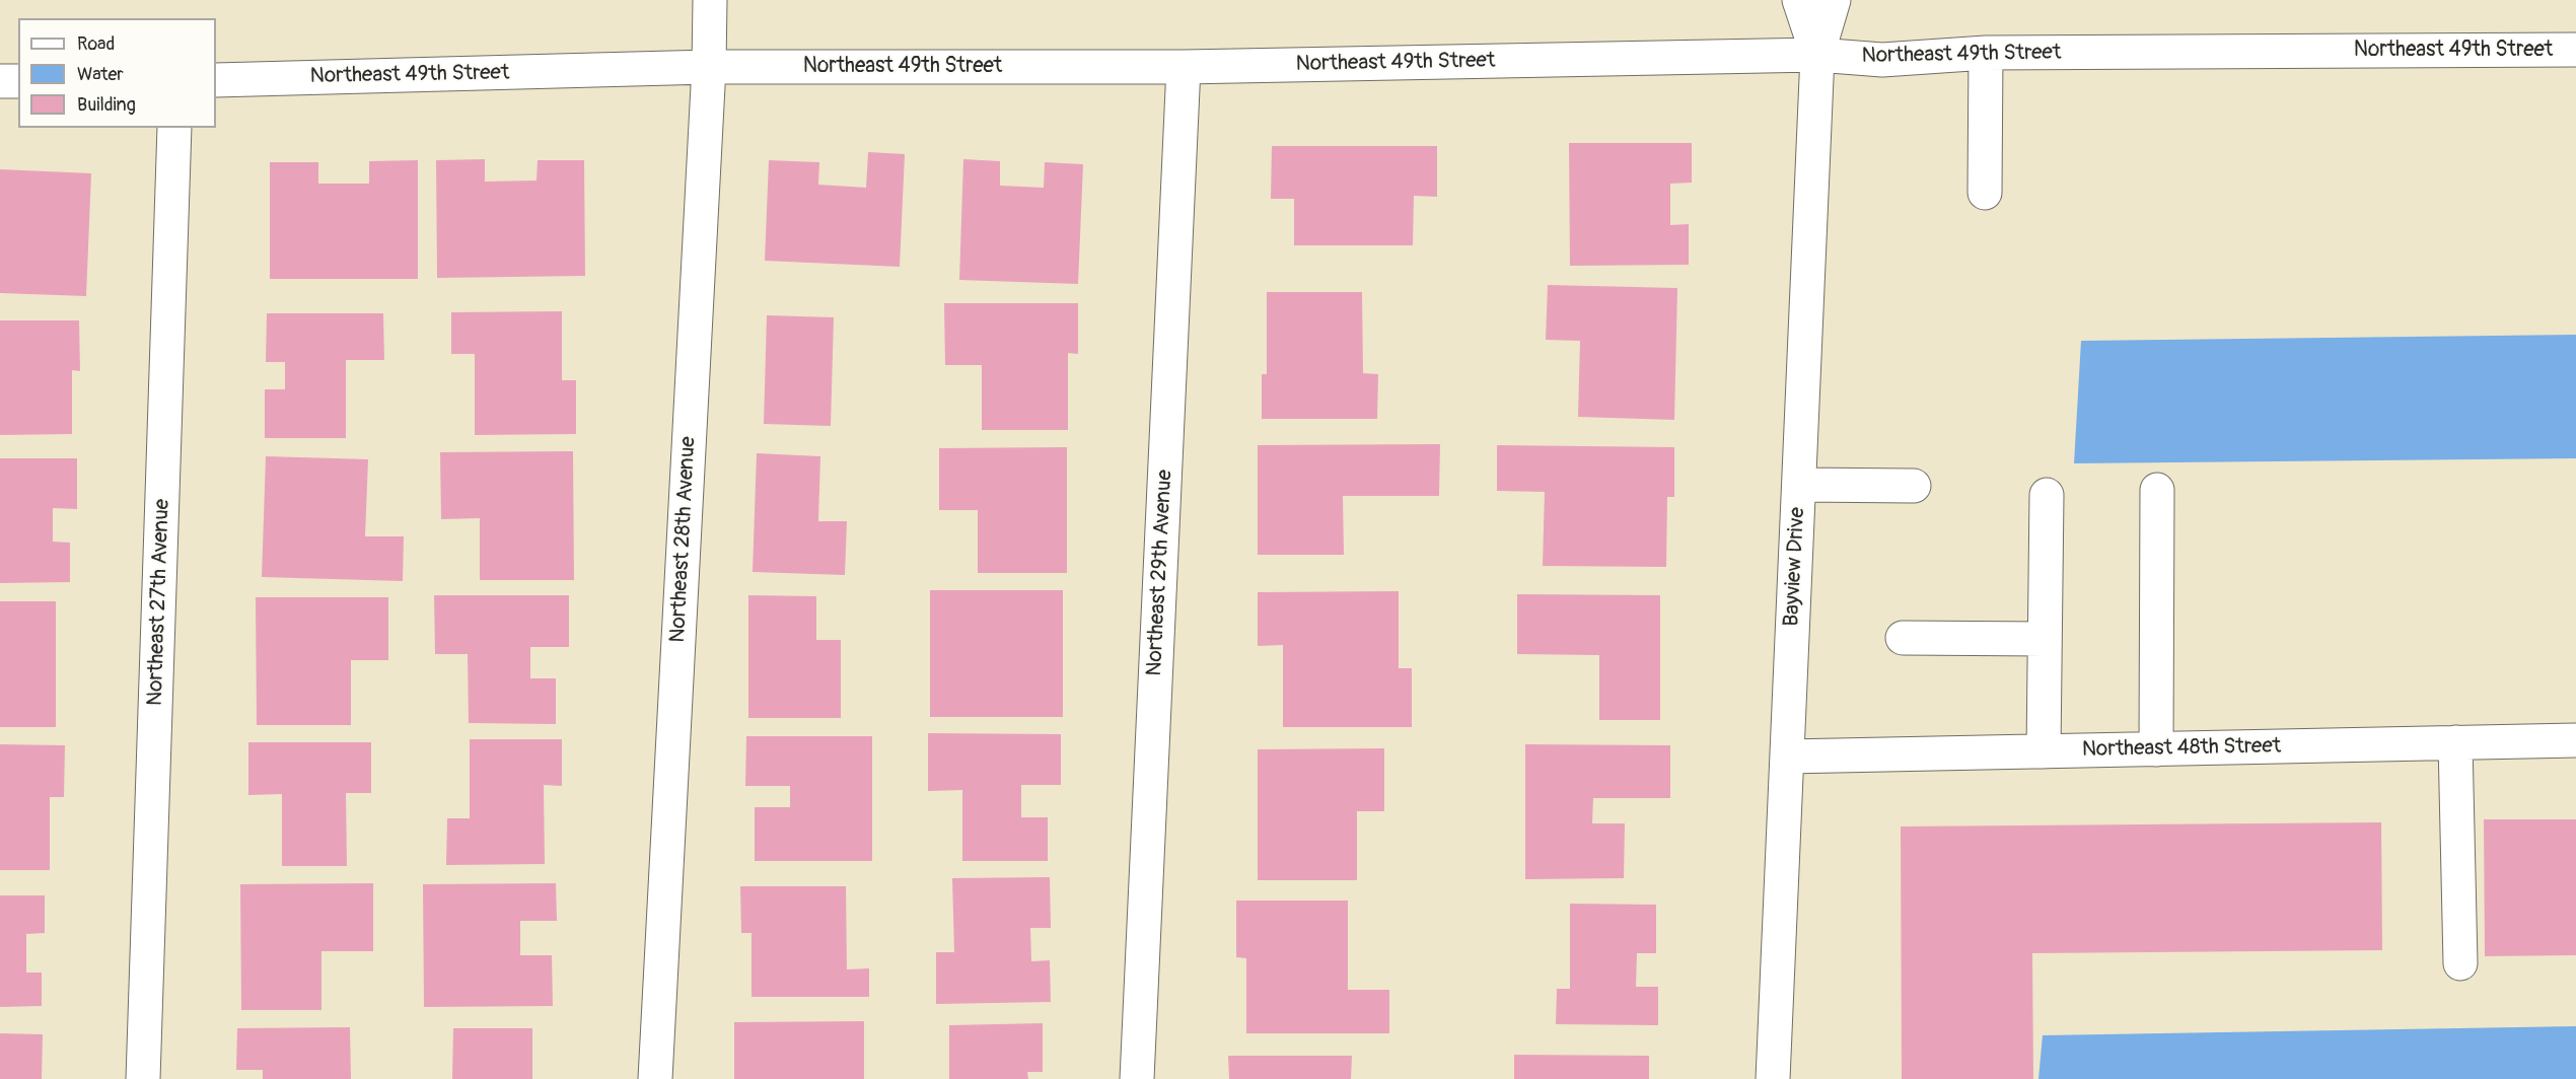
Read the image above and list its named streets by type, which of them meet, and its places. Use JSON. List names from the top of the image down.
{
  "streets": {
    "street": [
      "Northeast 49th Street",
      "Northeast 28th Avenue",
      "Bayview Drive",
      "Northeast 29th Avenue",
      "Northeast 27th Avenue",
      "Northeast 48th Street"
    ]
  },
  "crossings": [
    ["Northeast 49th Street", "Northeast 28th Avenue"],
    ["Northeast 49th Street", "Bayview Drive"],
    ["Northeast 49th Street", "Northeast 29th Avenue"],
    ["Bayview Drive", "Northeast 48th Street"]
  ],
  "legend": ["Road", "Water", "Building"]
}
